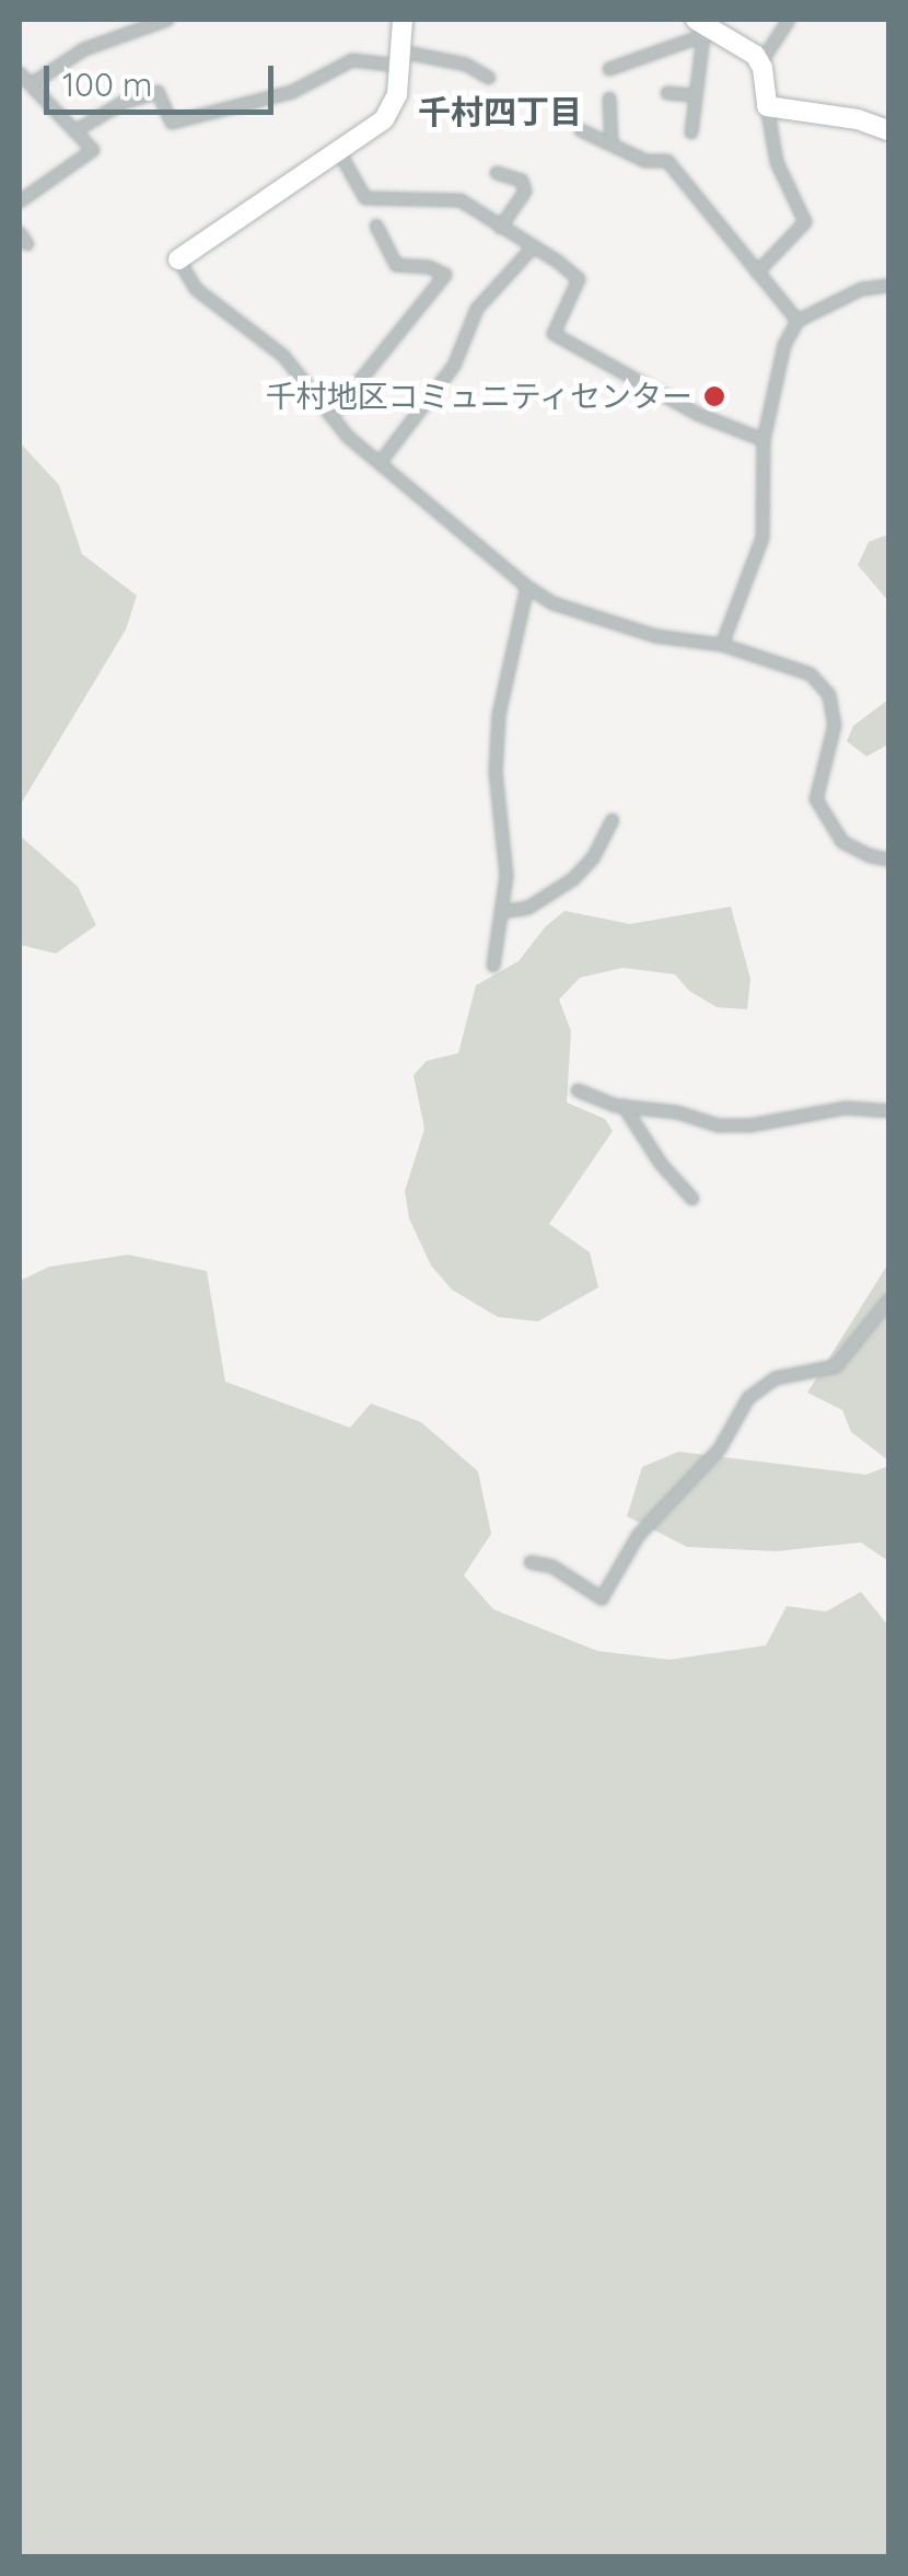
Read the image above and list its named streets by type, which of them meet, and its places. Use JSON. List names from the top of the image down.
{
  "districts": ["千村四丁目"],
  "places": ["千村地区コミュニティセンター"],
  "scale_bar": "100 m"
}
